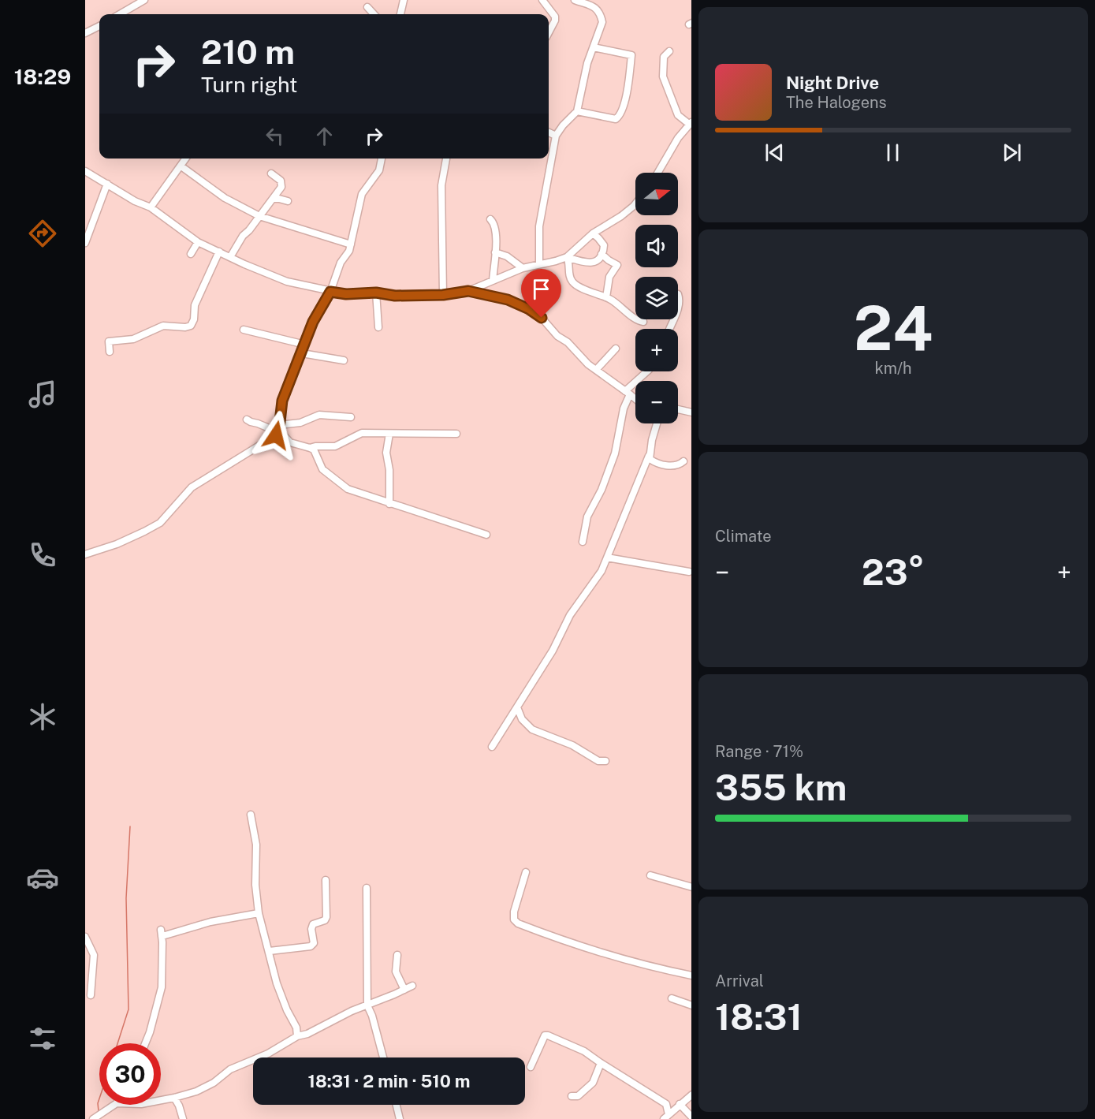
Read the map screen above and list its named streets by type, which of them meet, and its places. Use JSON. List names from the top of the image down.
{
  "north": "right",
  "page": {
    "tabs": "18:29",
    "turn": ["210 m", "Turn right"],
    "song": ["Night Drive", "The Halogens"],
    "map_buttons": ["+", "−"],
    "tile": [
      ["24", "km/h"],
      "Climate",
      ["Range · 71%", "355 km"],
      ["Arrival", "18:31"]
    ],
    "heat": ["−", "23°", "+"],
    "limit": "30",
    "trip": "18:31 · 2 min · 510 m"
  }
}
